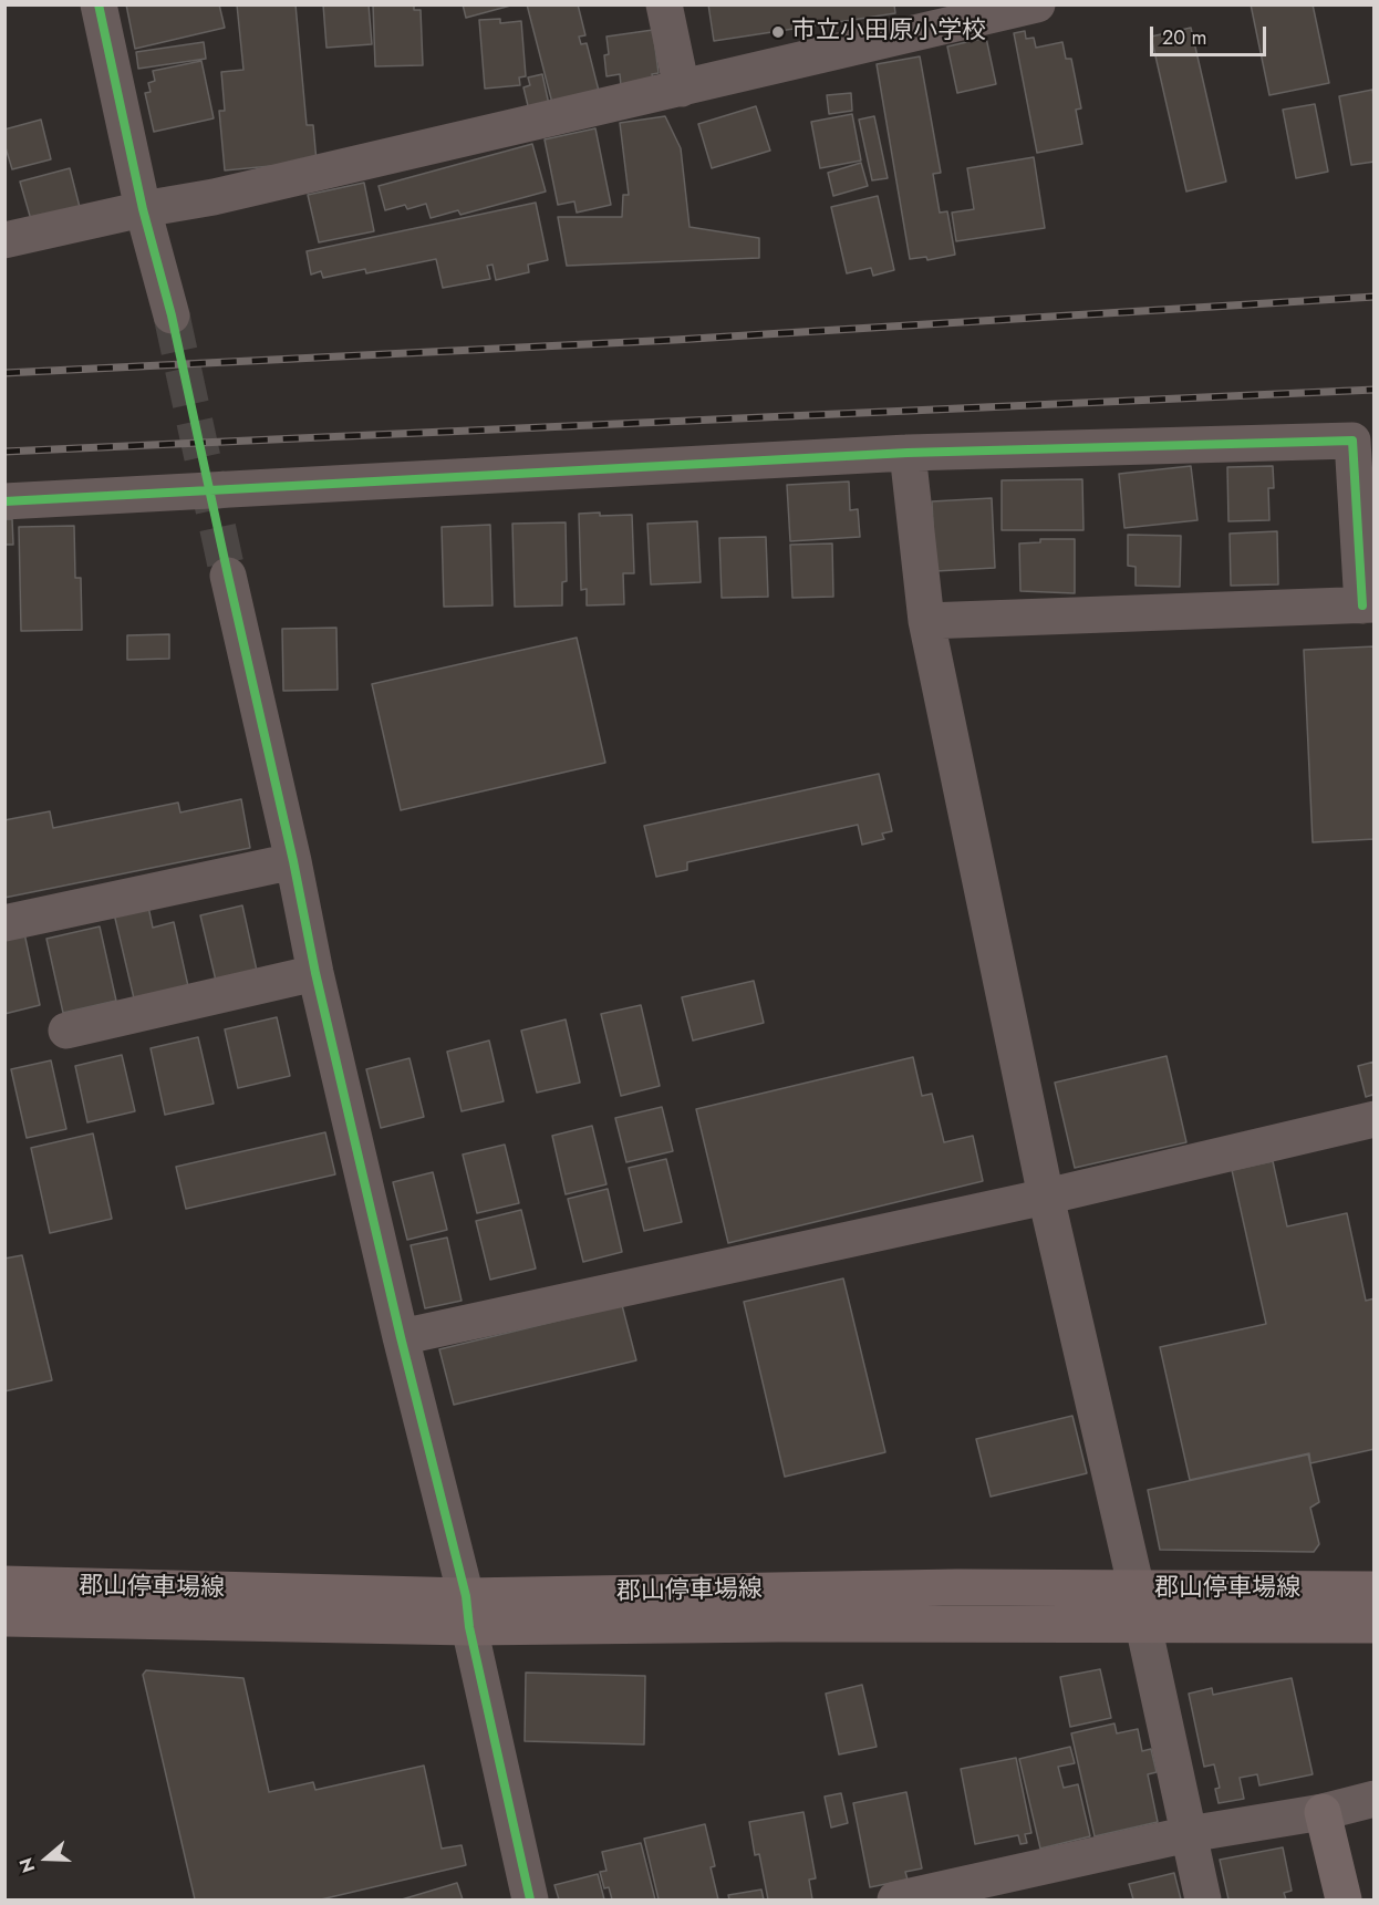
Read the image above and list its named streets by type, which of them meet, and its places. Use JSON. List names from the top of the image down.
{
  "streets": {
    "main road": ["郡山停車場線"]
  },
  "places": ["市立小田原小学校"],
  "scale_bar": "20 m",
  "north": "left"
}
